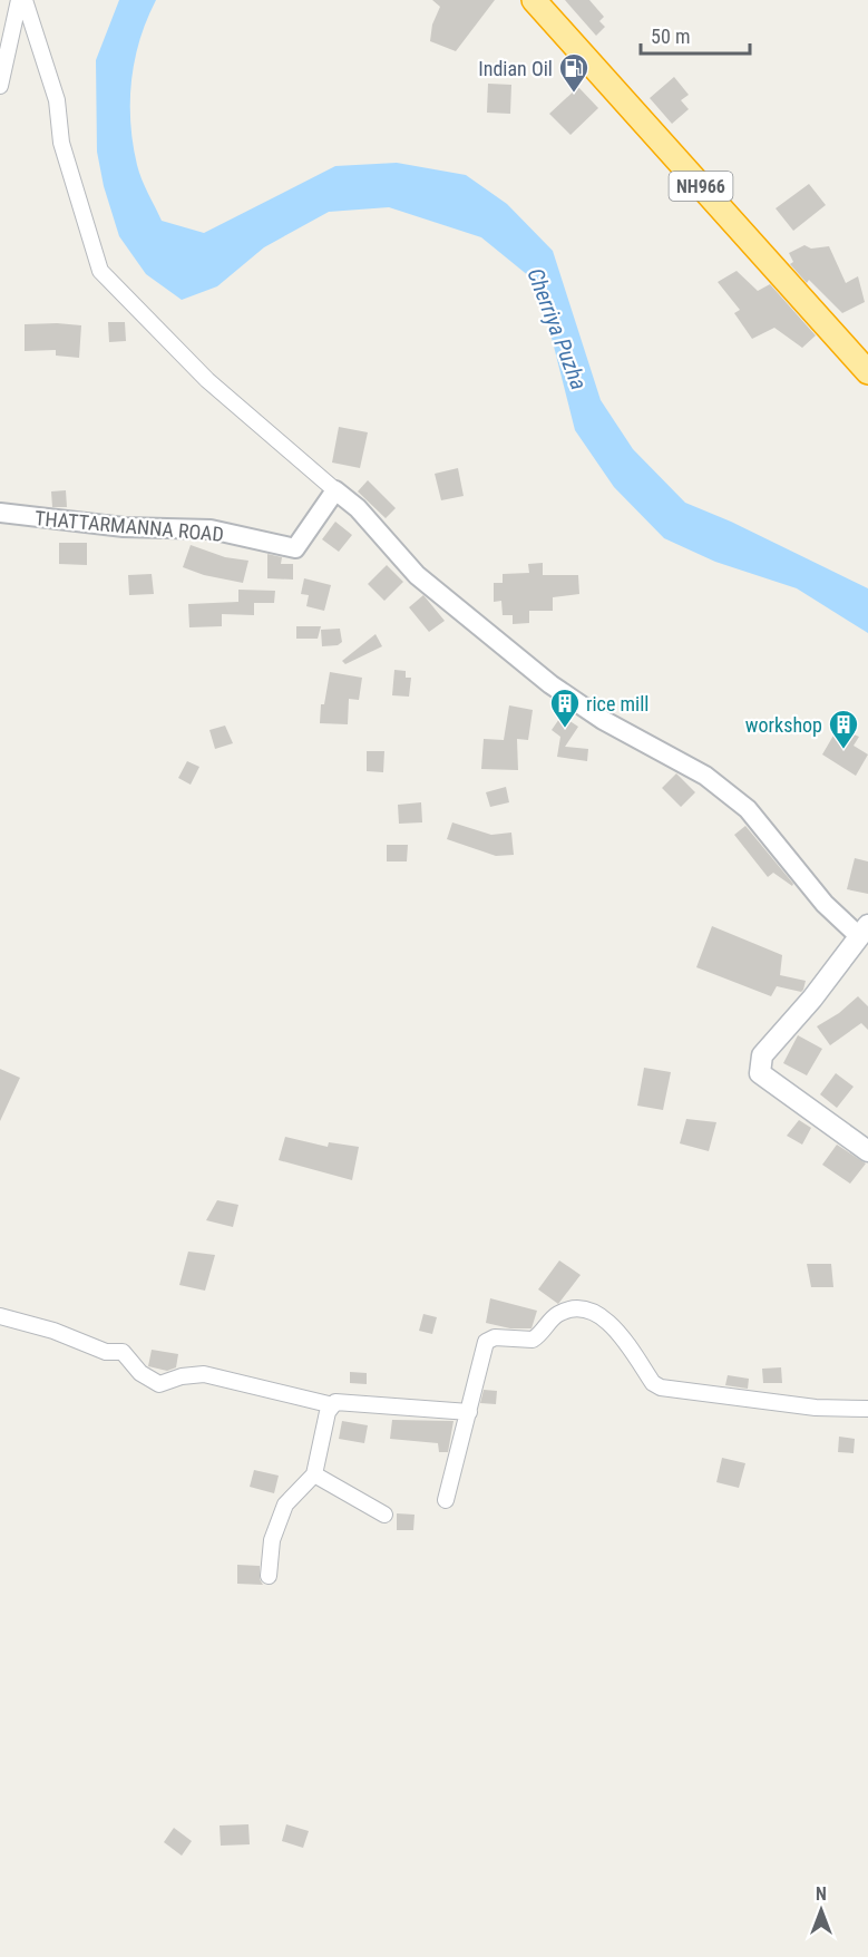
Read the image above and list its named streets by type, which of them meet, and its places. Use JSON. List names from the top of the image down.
{
  "streets": {
    "highway": ["NH966"],
    "street": ["THATTARMANNA ROAD"]
  },
  "water": ["Cherriya Puzha"],
  "places": {
    "fuel station": ["Indian Oil"],
    "building": ["rice mill", "workshop"]
  },
  "scale_bar": "50 m",
  "north": "top"
}
